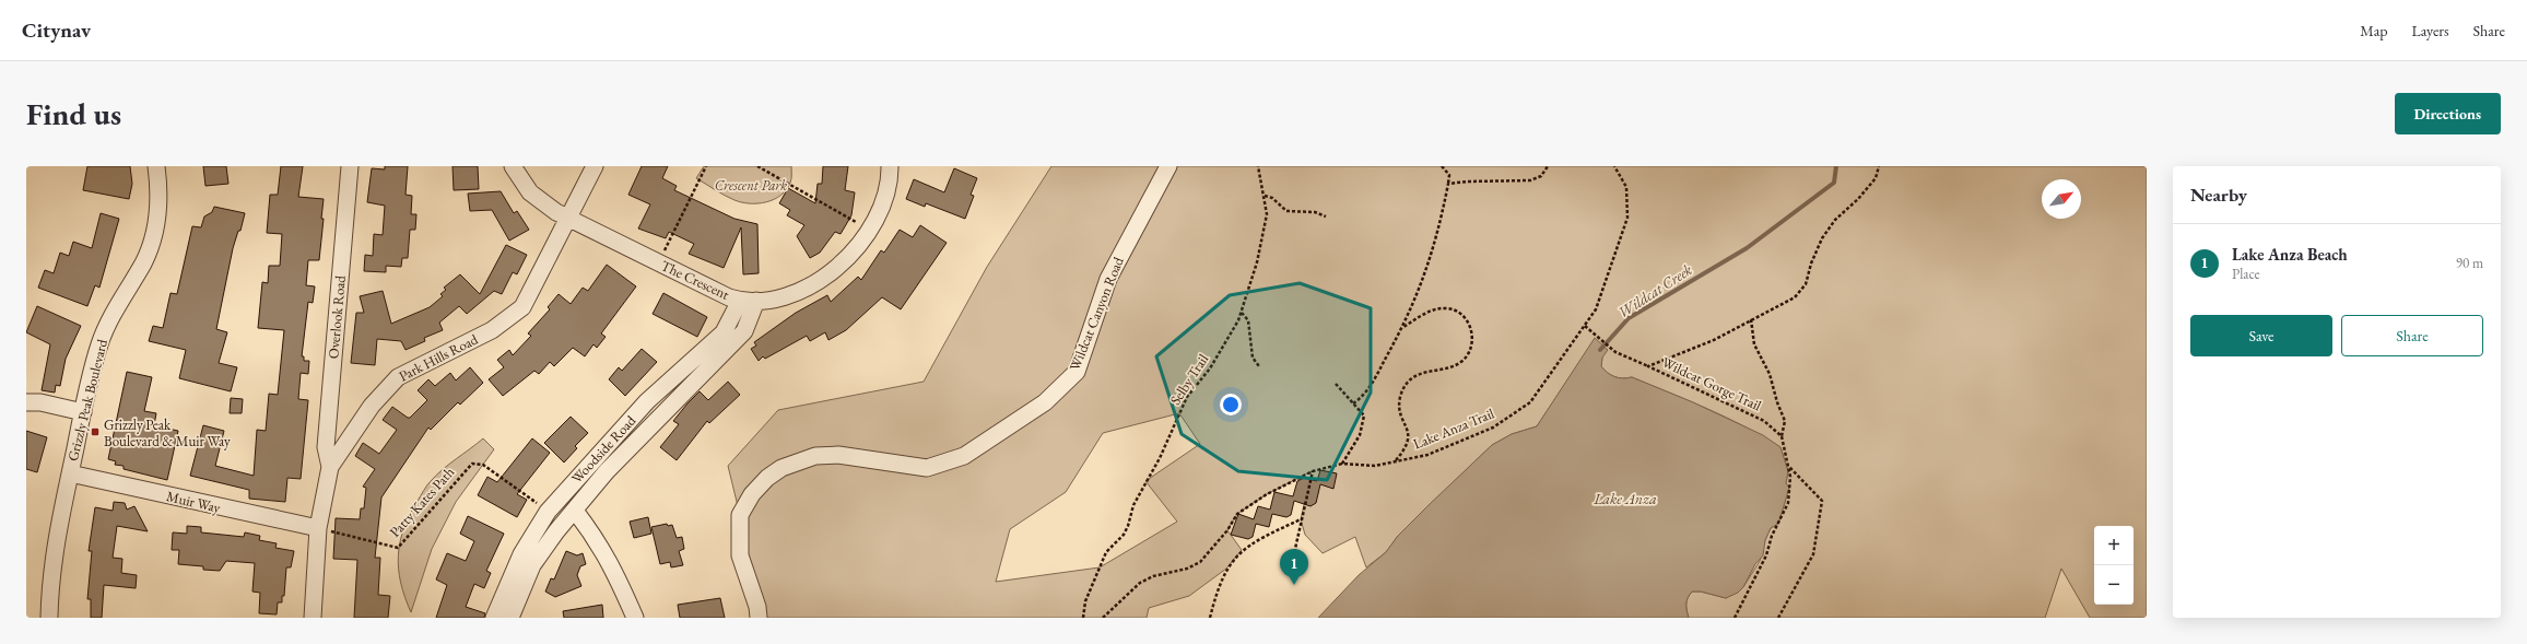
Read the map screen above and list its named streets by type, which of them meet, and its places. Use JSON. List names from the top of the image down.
{
  "streets": {
    "street": [
      "The Crescent",
      "Wildcat Canyon Road",
      "Overlook Road",
      "Park Hills Road",
      "Grizzly Peak Boulevard",
      "Woodside Road",
      "Muir Way"
    ],
    "path": [
      "Selby Trail",
      "Wildcat Gorge Trail",
      "Lake Anza Trail",
      "Patty Kates Path"
    ]
  },
  "crossings": [
    ["The Crescent", "Park Hills Road"],
    ["The Crescent", "Woodside Road"],
    ["Overlook Road", "Park Hills Road"],
    ["Park Hills Road", "Muir Way"],
    ["Park Hills Road", "Patty Kates Path"],
    ["Grizzly Peak Boulevard", "Muir Way"],
    ["Muir Way", "Patty Kates Path"]
  ],
  "water": ["Wildcat Creek", "Lake Anza"],
  "parks": ["Crescent Park"],
  "places": {
    "transit": ["Grizzly Peak Boulevard & Muir Way"]
  },
  "north": "top right",
  "page": {
    "header": "Citynav",
    "nav": ["Map", "Layers", "Share"],
    "buttons": [
      "Directions",
      ["Save", "Share"]
    ],
    "title": "Find us",
    "heading": "Nearby",
    "list": [
      {
        "mark": "1",
        "name": "Lake Anza Beach",
        "note": "Place",
        "value": "90 m"
      }
    ],
    "map_buttons": ["+", "−"],
    "pins": "1"
  }
}
